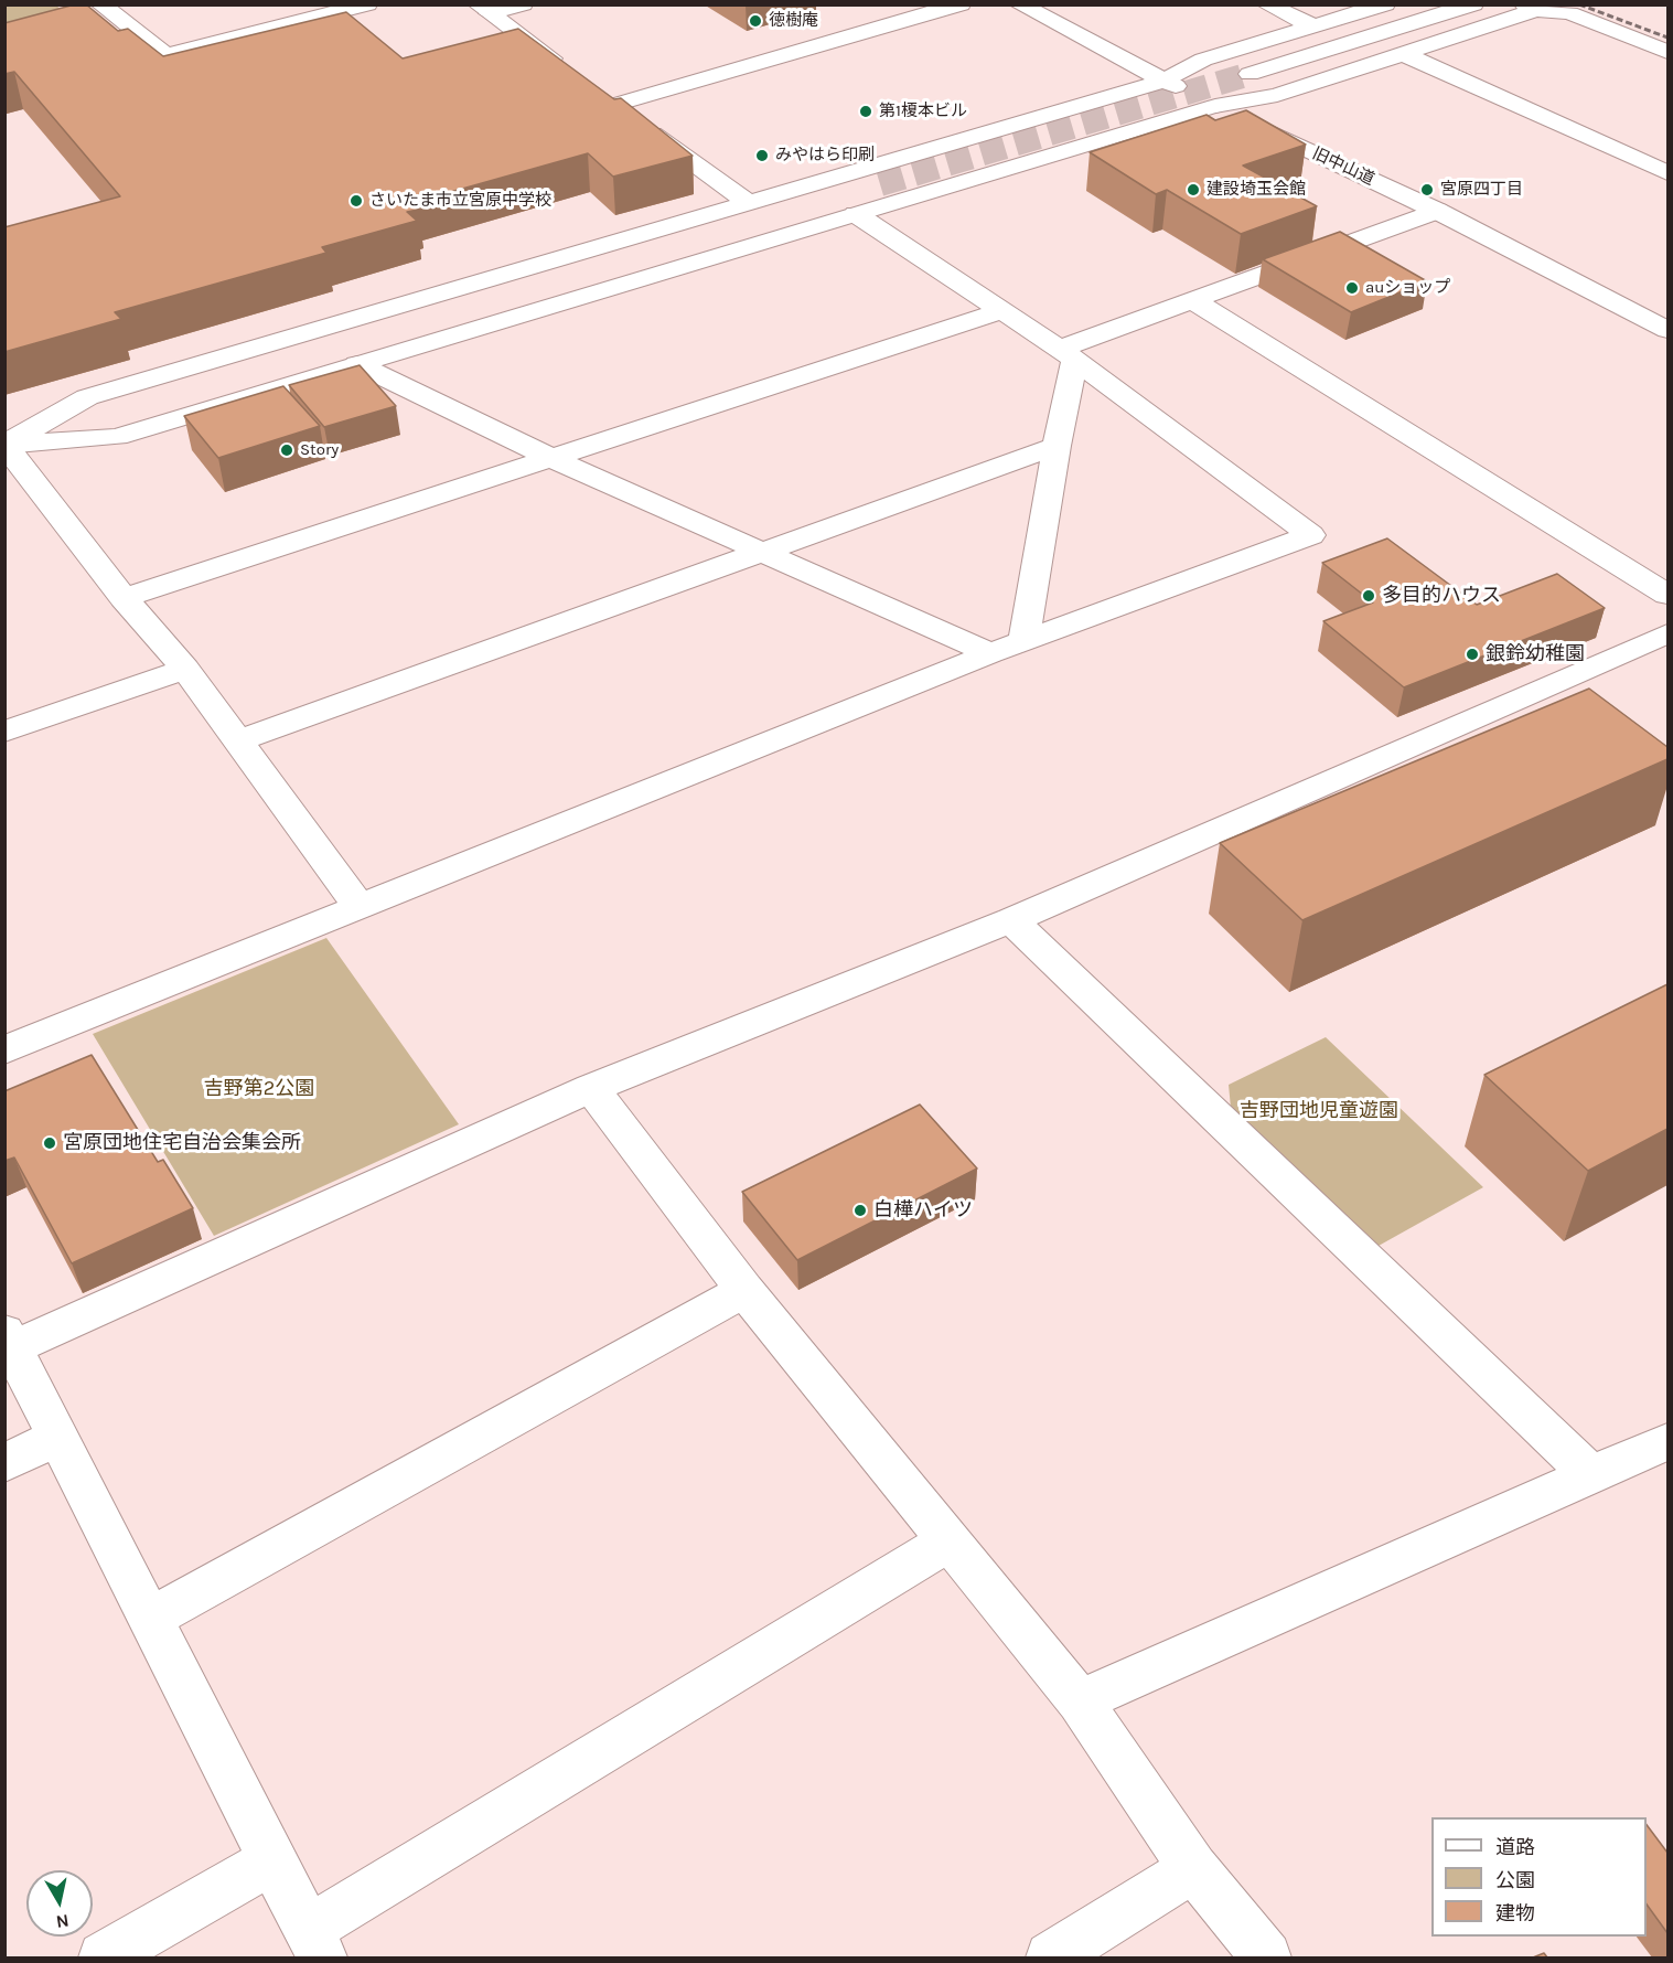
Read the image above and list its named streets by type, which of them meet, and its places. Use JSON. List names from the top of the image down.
{
  "streets": {
    "street": ["旧中山道"]
  },
  "parks": ["吉野第2公園", "吉野団地児童遊園"],
  "places": [
    "徳樹庵",
    "第1榎本ビル",
    "みやはら印刷",
    "建設埼玉会館",
    "宮原四丁目",
    "さいたま市立宮原中学校",
    "auショップ",
    "Story",
    "多目的ハウス",
    "銀鈴幼稚園",
    "宮原団地住宅自治会集会所",
    "白樺ハイツ"
  ],
  "legend": ["道路", "公園", "建物"],
  "north": "bottom"
}
